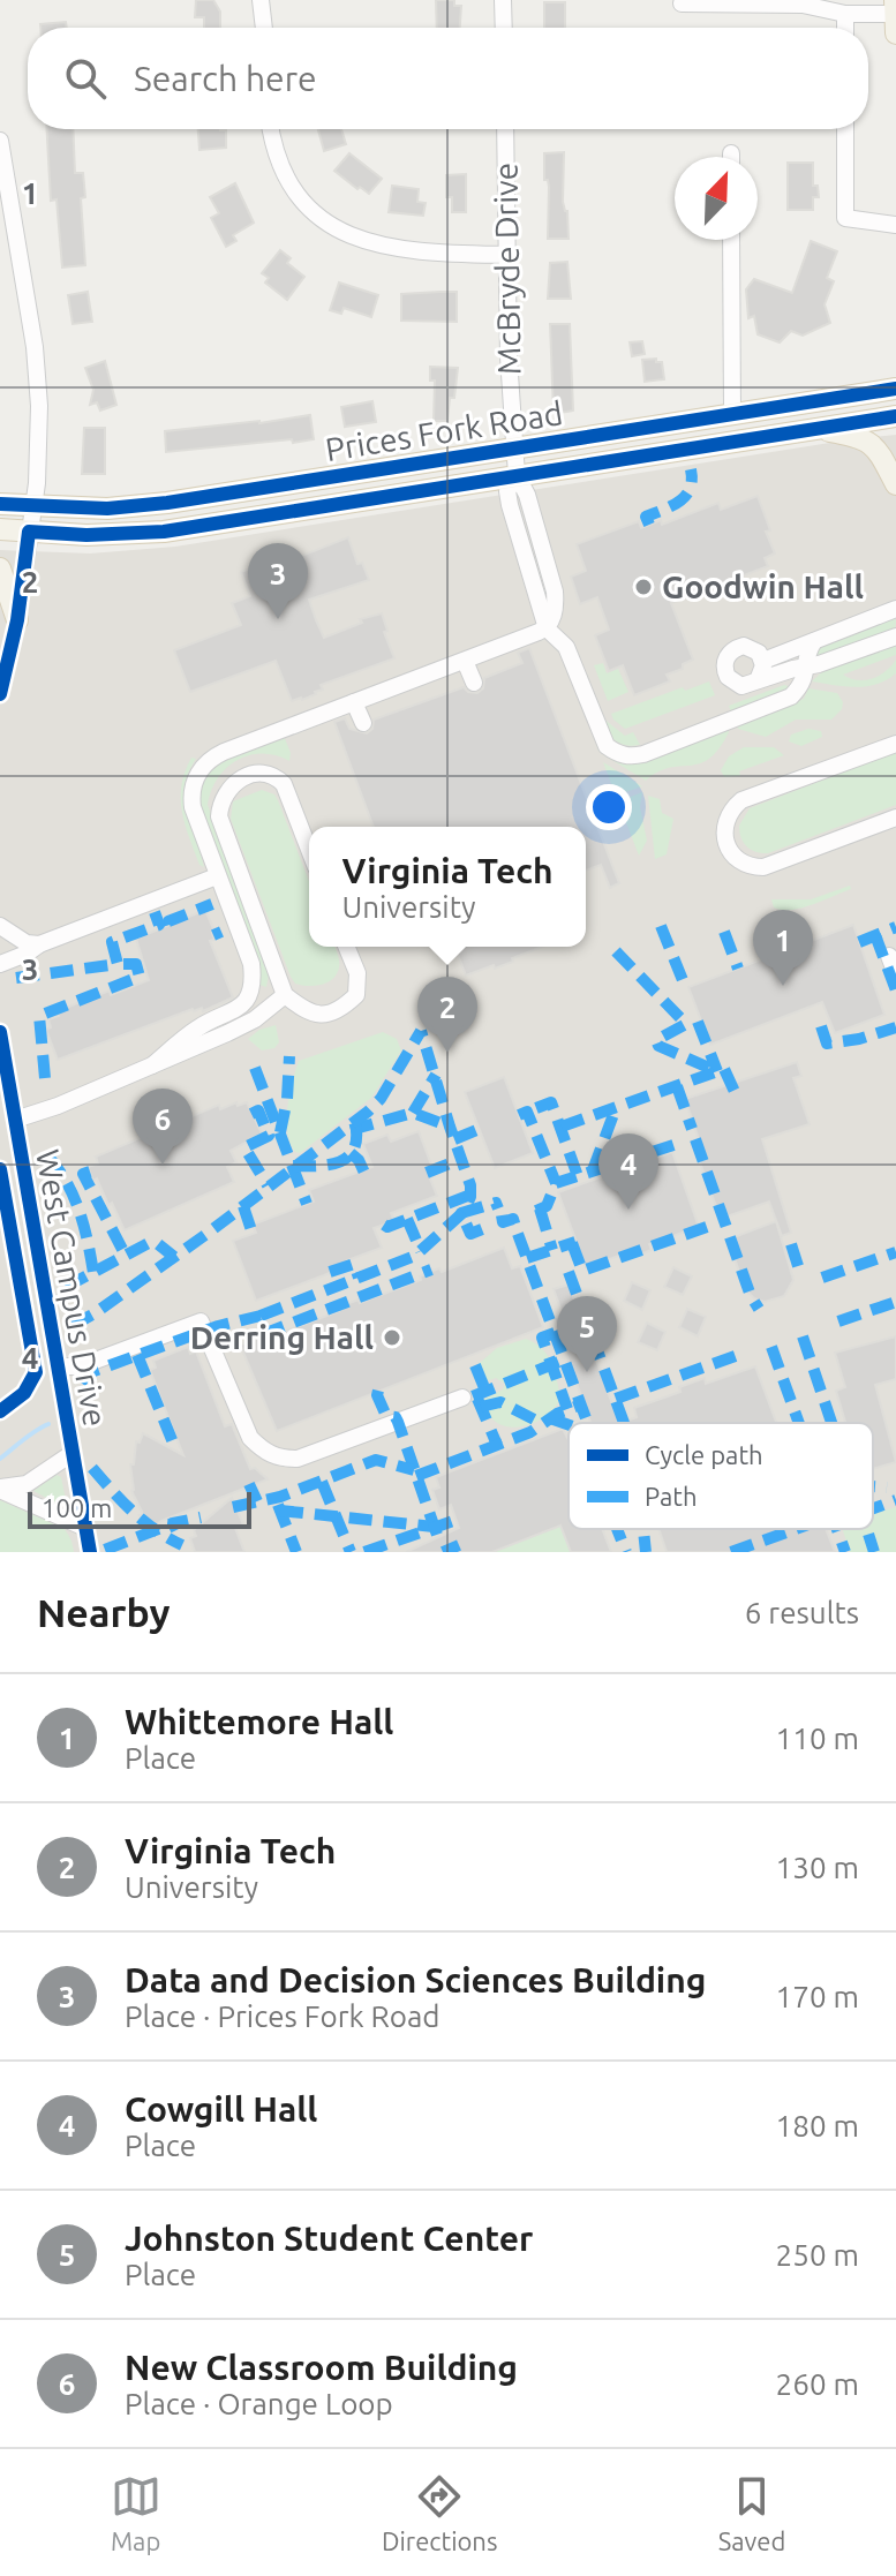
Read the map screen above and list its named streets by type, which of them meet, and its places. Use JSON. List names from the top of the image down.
{
  "streets": {
    "main road": ["Prices Fork Road"],
    "street": ["McBryde Drive", "West Campus Drive"]
  },
  "crossings": [
    ["McBryde Drive", "Prices Fork Road"]
  ],
  "places": ["Goodwin Hall", "Derring Hall"],
  "legend": ["Cycle path", "Path"],
  "scale_bar": "100 m",
  "north": "top right",
  "page": {
    "search": "Search here",
    "pins": [
      "3",
      "1",
      "2",
      "6",
      "4",
      "5"
    ],
    "popup": ["Virginia Tech", "University"],
    "scale": "100 m",
    "heading": ["Nearby", "6 results"],
    "list": [
      {
        "mark": "1",
        "name": "Whittemore Hall",
        "note": "Place",
        "value": "110 m"
      },
      {
        "mark": "2",
        "name": "Virginia Tech",
        "note": "University",
        "value": "130 m"
      },
      {
        "mark": "3",
        "name": "Data and Decision Sciences Building",
        "note": "Place · Prices Fork Road",
        "value": "170 m"
      },
      {
        "mark": "4",
        "name": "Cowgill Hall",
        "note": "Place",
        "value": "180 m"
      },
      {
        "mark": "5",
        "name": "Johnston Student Center",
        "note": "Place",
        "value": "250 m"
      },
      {
        "mark": "6",
        "name": "New Classroom Building",
        "note": "Place · Orange Loop",
        "value": "260 m"
      }
    ],
    "nav": ["Map", "Directions", "Saved"]
  },
  "grid": {
    "rows": [
      "1",
      "2",
      "3",
      "4"
    ]
  }
}
